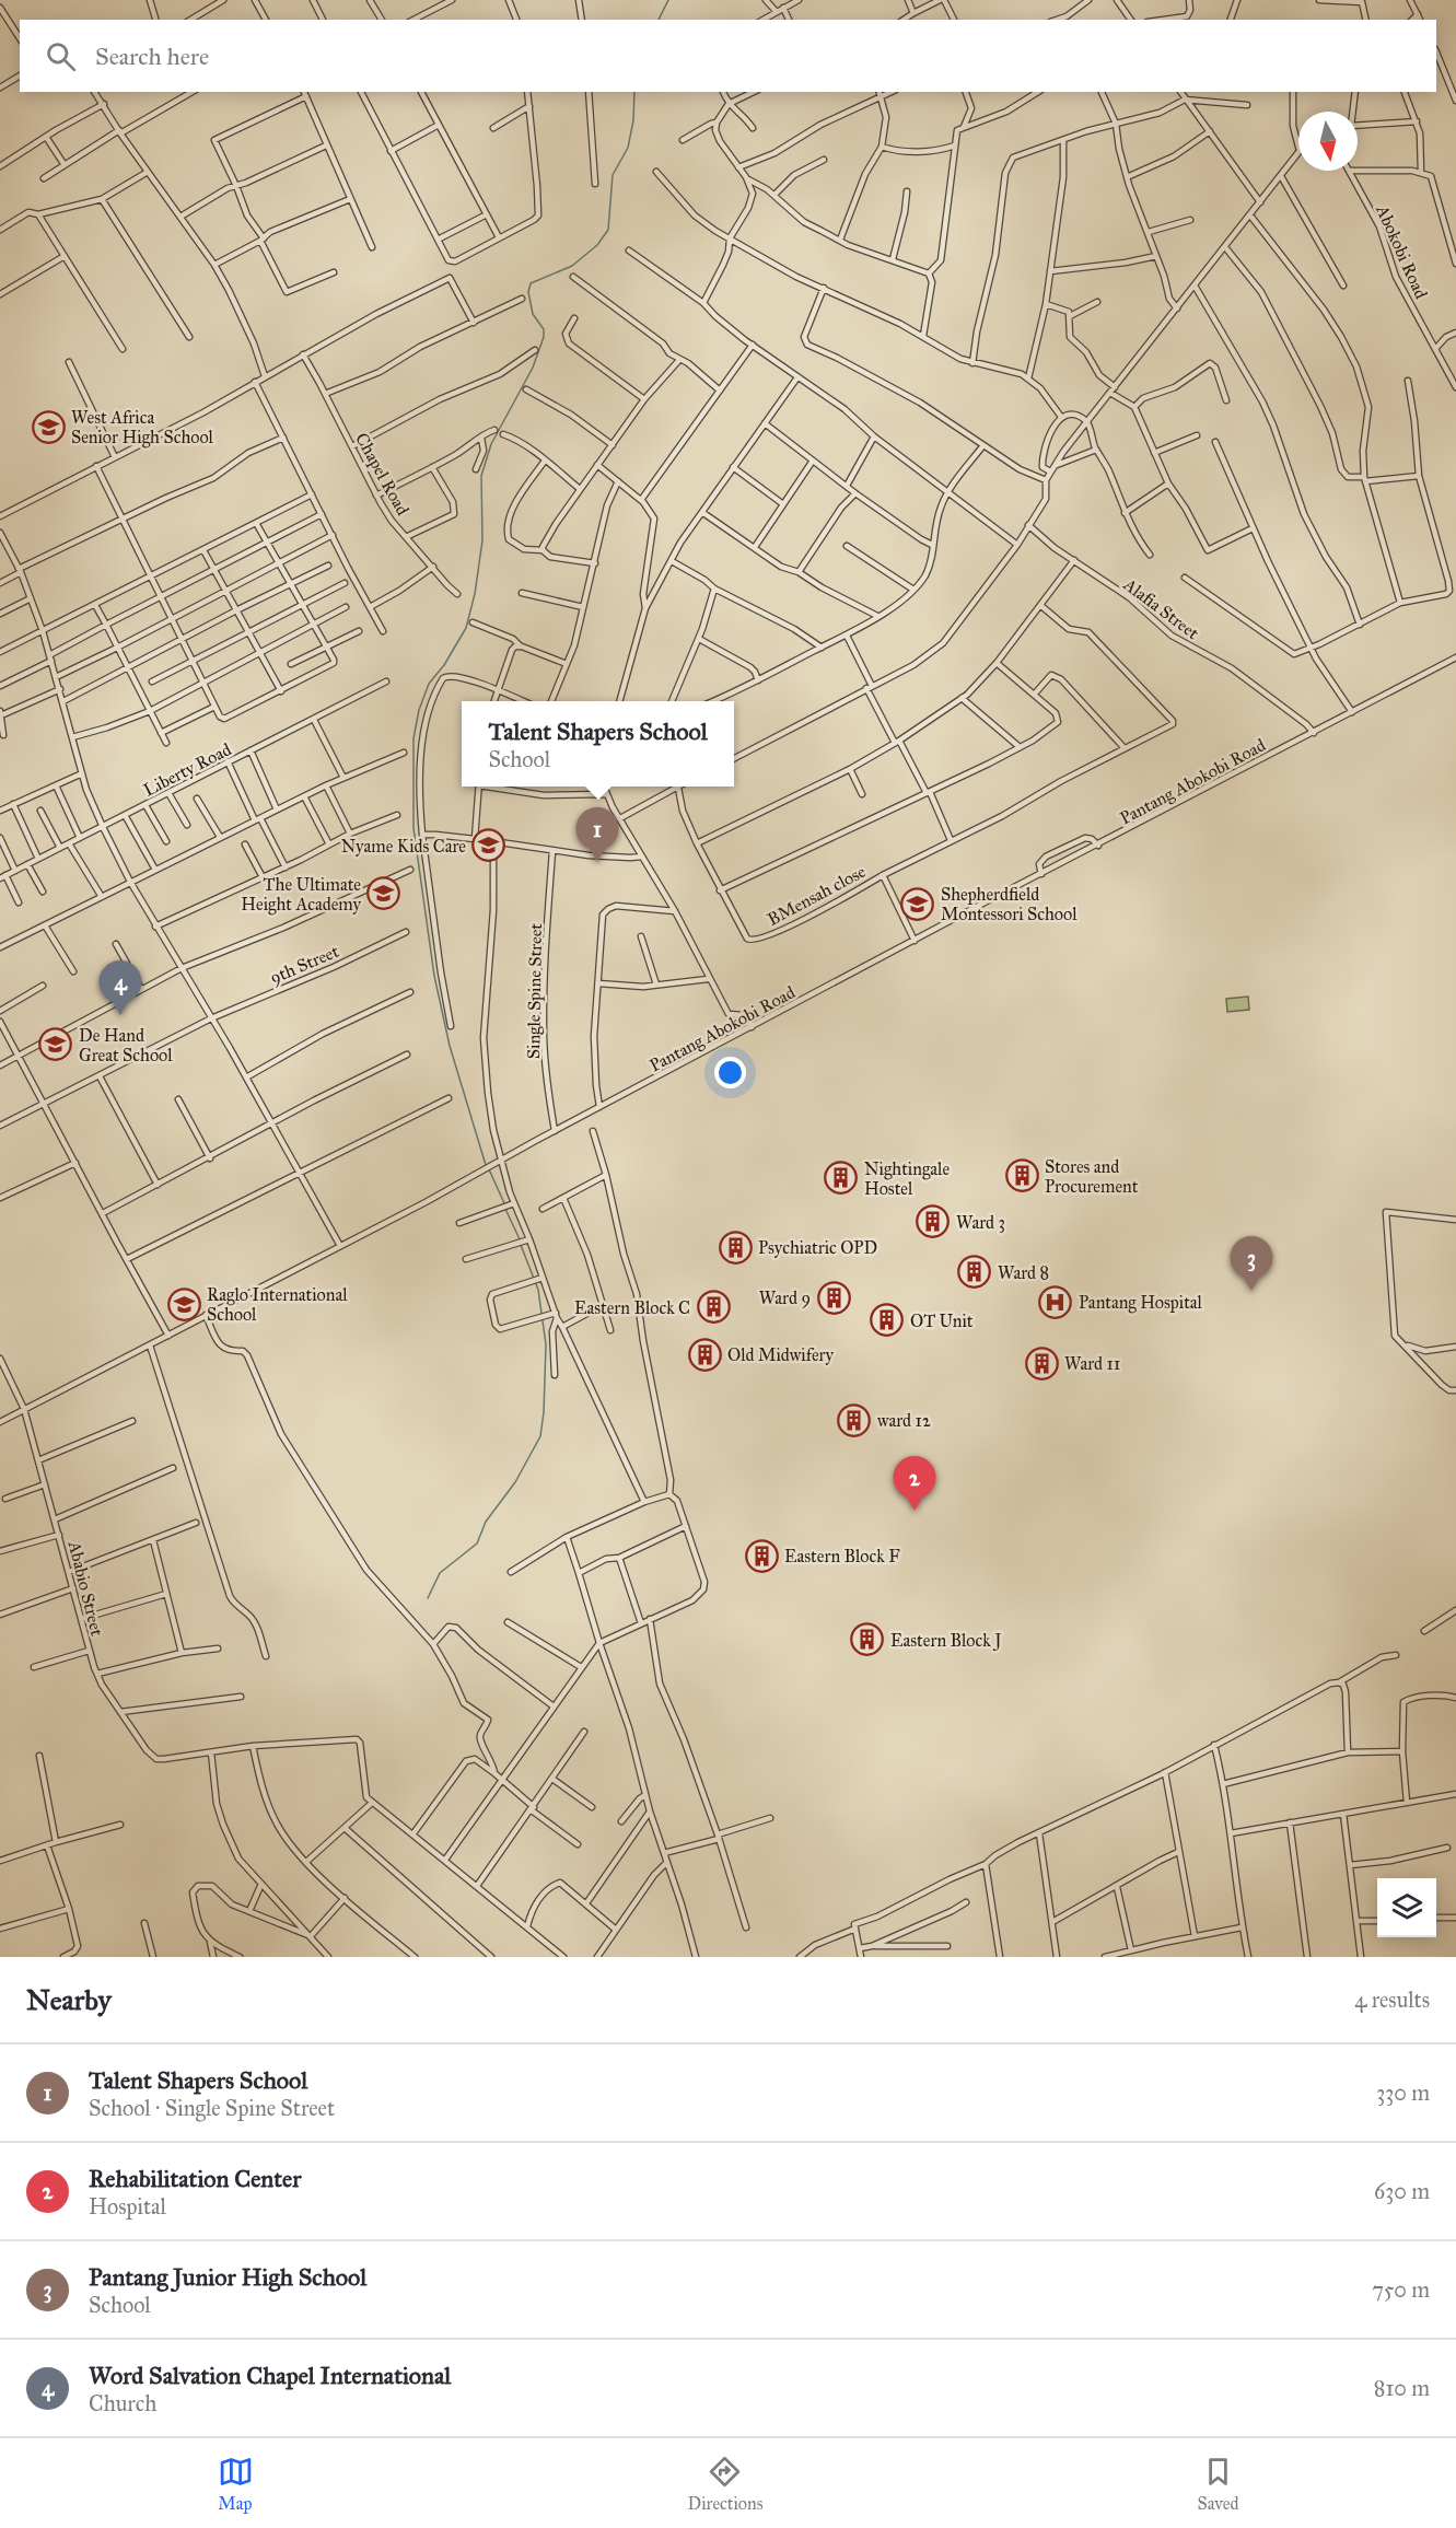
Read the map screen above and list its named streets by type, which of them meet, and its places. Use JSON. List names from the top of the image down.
{
  "streets": {
    "street": [
      "Abokobi Road",
      "Chapel Road",
      "Alafia Street",
      "Liberty Road",
      "Pantang Abokobi Road",
      "BMensah close",
      "9th Street",
      "Single Spine Street",
      "Ababio Street"
    ]
  },
  "crossings": [
    ["Alafia Street", "Pantang Abokobi Road"],
    ["Pantang Abokobi Road", "BMensah close"],
    ["Pantang Abokobi Road", "Single Spine Street"],
    ["Pantang Abokobi Road", "Ababio Street"]
  ],
  "places": {
    "school or university": [
      "West Africa Senior High School",
      "Nyame Kids Care",
      "The Ultimate Height Academy",
      "Shepherdfield Montessori School",
      "De Hand Great School",
      "Raglo International School"
    ],
    "building": [
      "Stores and Procurement",
      "Nightingale Hostel",
      "Ward 3",
      "Psychiatric OPD",
      "Ward 8",
      "Ward 9",
      "Eastern Block C",
      "OT Unit",
      "Old Midwifery",
      "Ward 11",
      "ward 12",
      "Eastern Block F",
      "Eastern Block J"
    ],
    "hospital": ["Pantang Hospital"]
  },
  "north": "bottom",
  "page": {
    "search": "Search here",
    "popup": ["Talent Shapers School", "School"],
    "pins": [
      "1",
      "4",
      "3",
      "2"
    ],
    "heading": ["Nearby", "4 results"],
    "list": [
      {
        "mark": "1",
        "name": "Talent Shapers School",
        "note": "School · Single Spine Street",
        "value": "330 m"
      },
      {
        "mark": "2",
        "name": "Rehabilitation Center",
        "note": "Hospital",
        "value": "630 m"
      },
      {
        "mark": "3",
        "name": "Pantang Junior High School",
        "note": "School",
        "value": "750 m"
      },
      {
        "mark": "4",
        "name": "Word Salvation Chapel International",
        "note": "Church",
        "value": "810 m"
      }
    ],
    "nav": ["Map", "Directions", "Saved"]
  }
}
